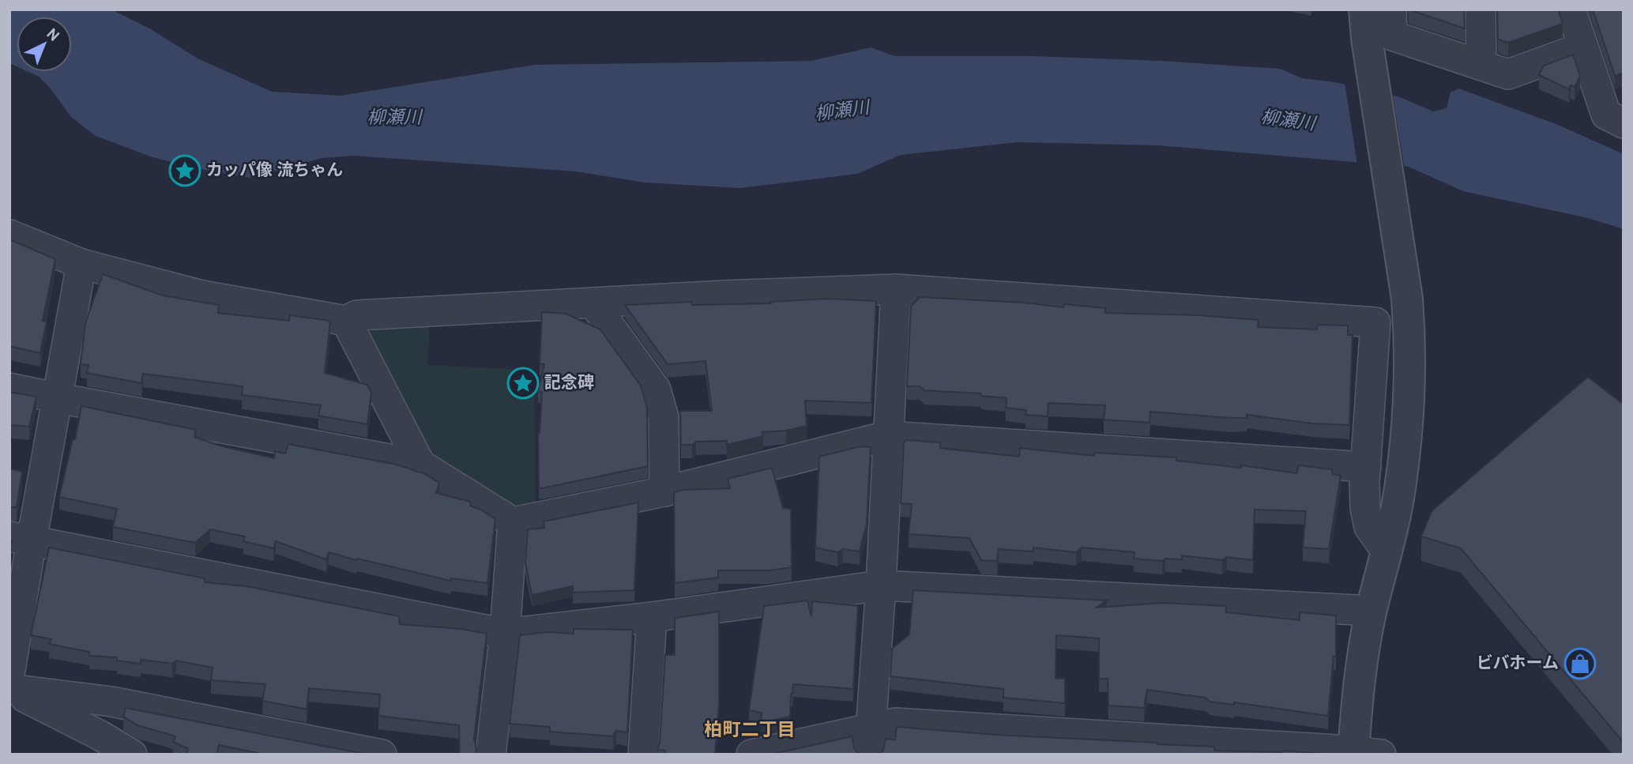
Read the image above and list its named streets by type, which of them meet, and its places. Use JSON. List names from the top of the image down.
{
  "districts": ["柏町二丁目"],
  "water": ["柳瀬川"],
  "places": {
    "place": ["カッパ像 流ちゃん", "記念碑"],
    "shop": ["ビバホーム"]
  },
  "north": "top right"
}
